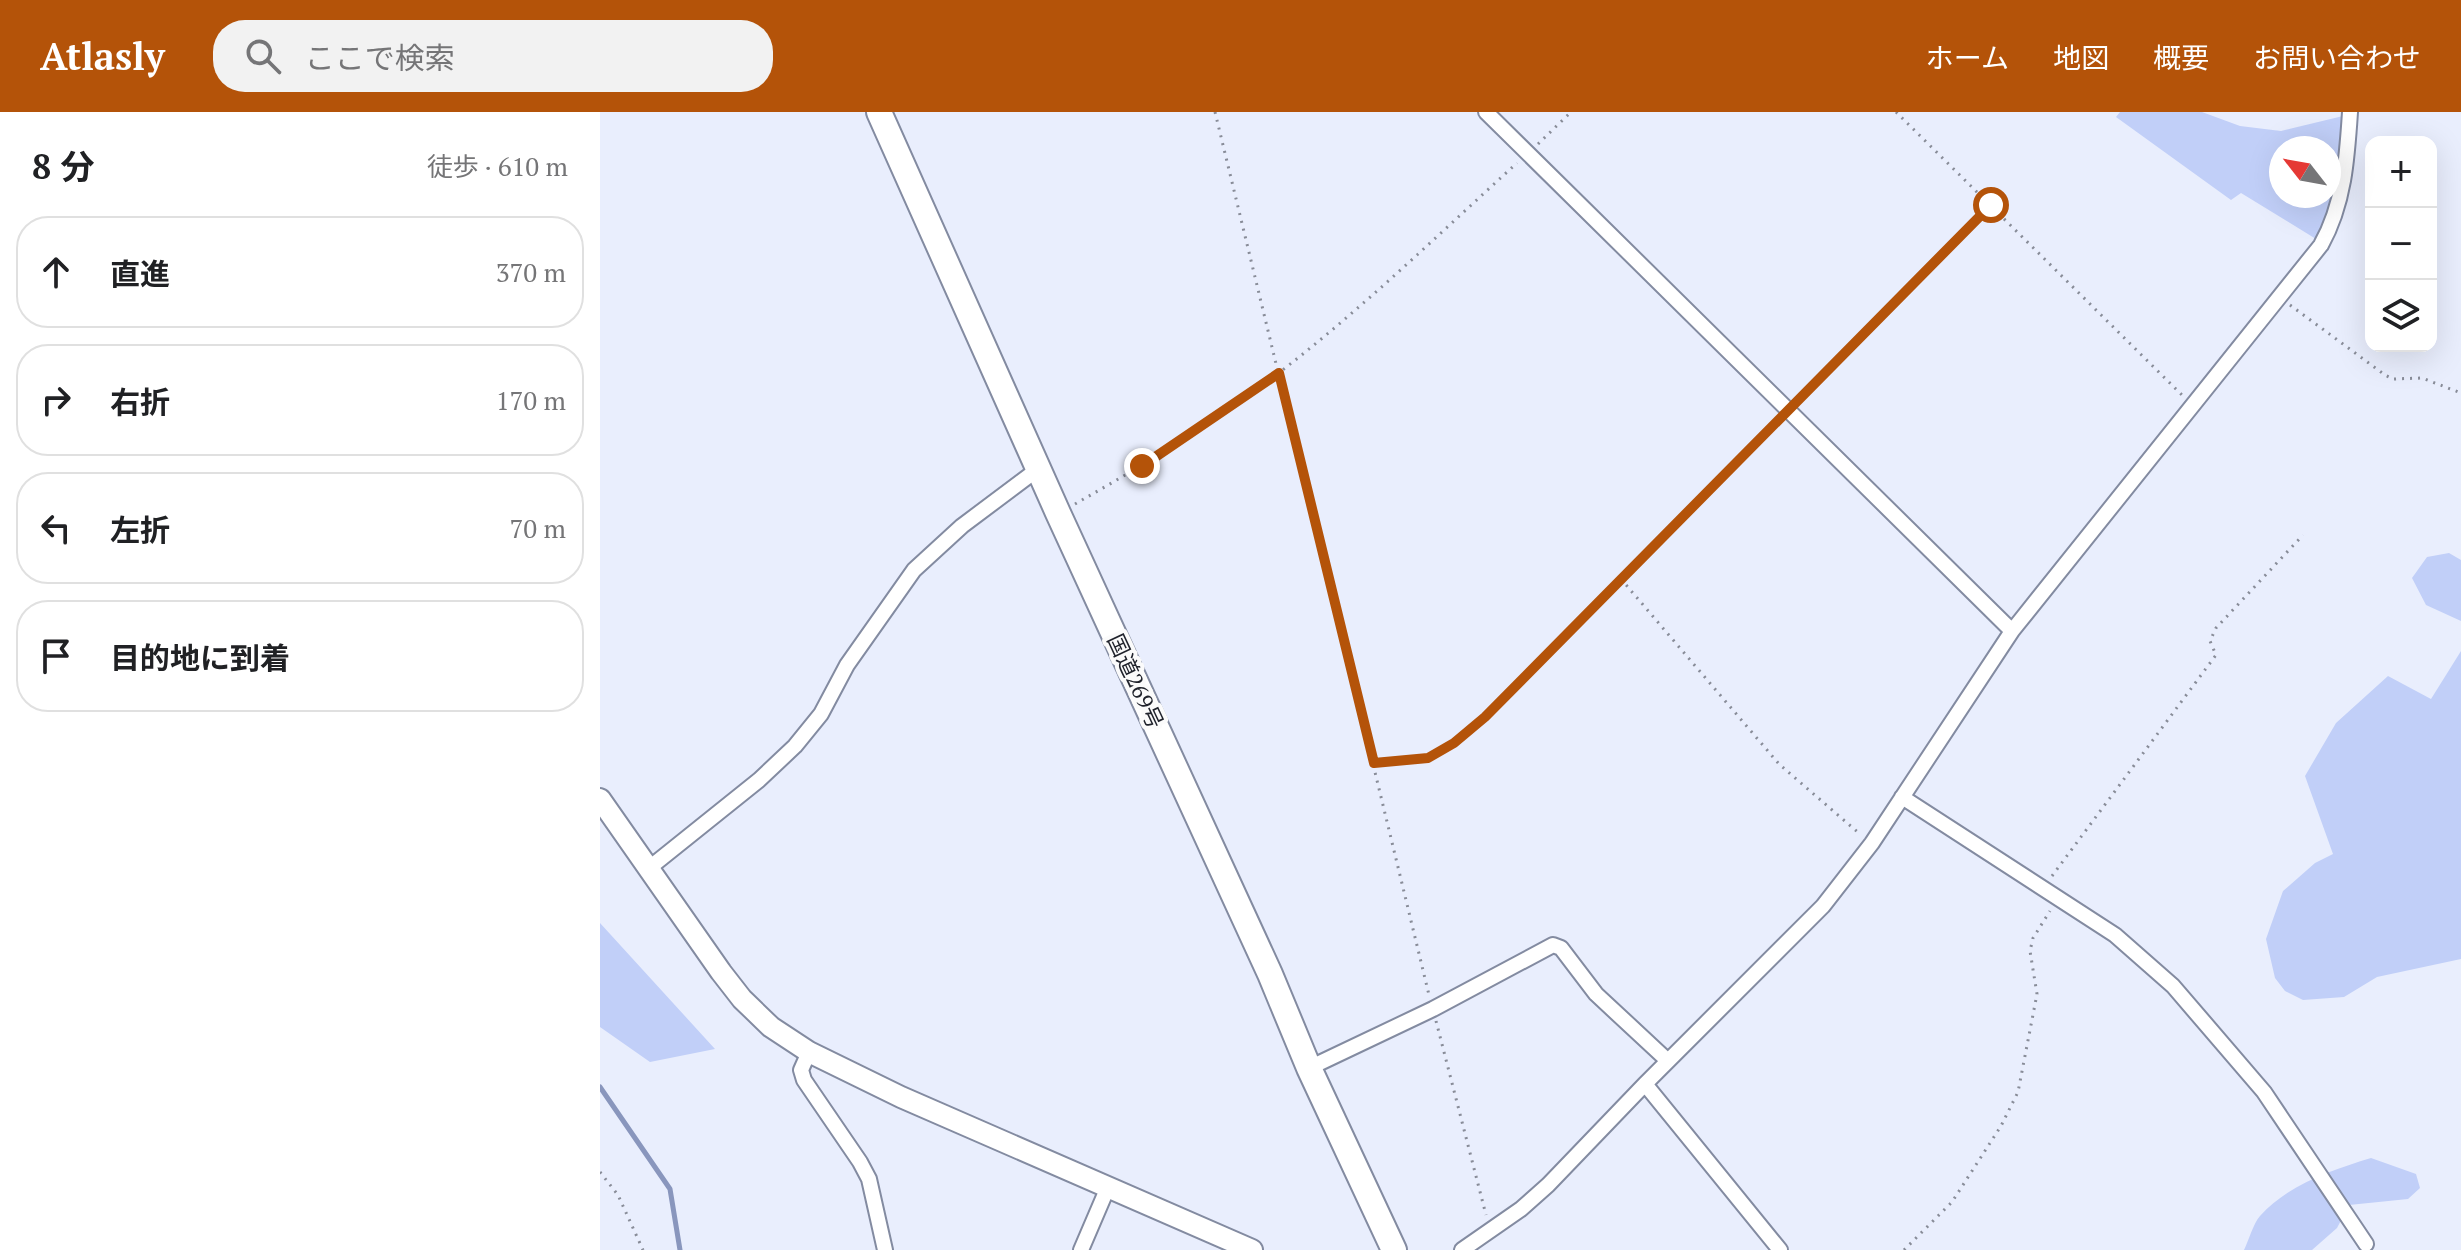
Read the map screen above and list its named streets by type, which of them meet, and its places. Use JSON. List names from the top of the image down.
{
  "streets": {
    "highway": ["国道269号"]
  },
  "north": "top left",
  "page": {
    "header": "Atlasly",
    "search": "ここで検索",
    "nav": [
      "ホーム",
      "地図",
      "概要",
      "お問い合わせ"
    ],
    "heading": ["8 分", "徒歩 · 610 m"],
    "map_buttons": ["+", "−"],
    "list": [
      ["直進", "370 m"],
      ["右折", "170 m"],
      ["左折", "70 m"],
      "目的地に到着"
    ]
  }
}
